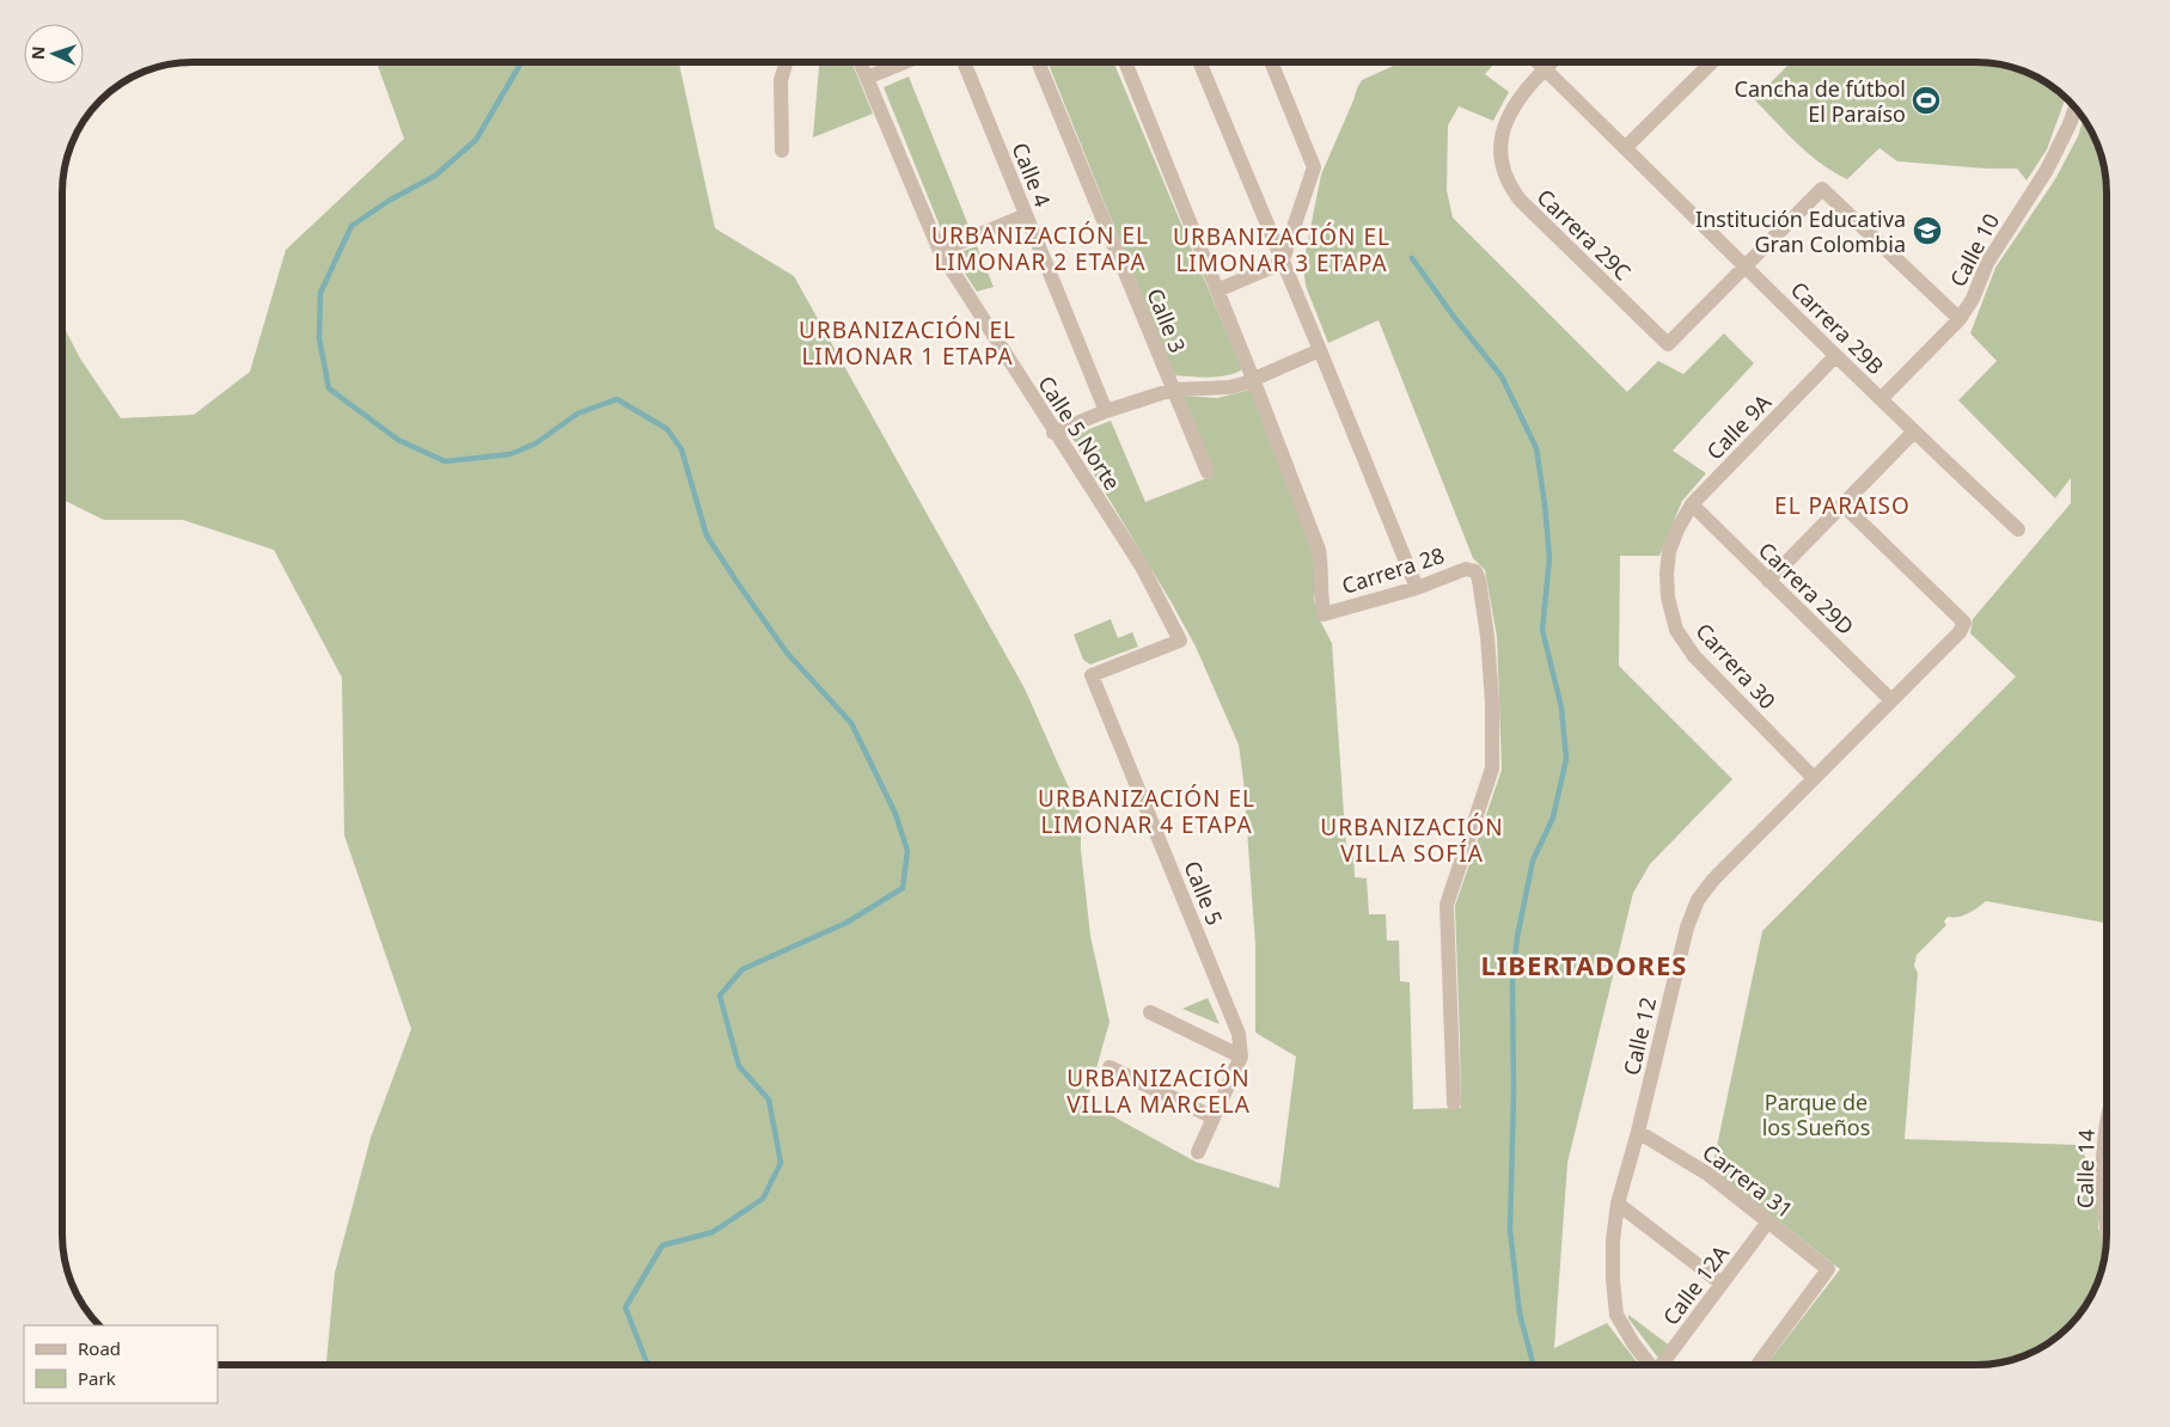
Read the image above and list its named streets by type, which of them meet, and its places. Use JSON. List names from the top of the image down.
{
  "streets": {
    "street": [
      "Calle 4",
      "Carrera 29C",
      "Calle 10",
      "Calle 3",
      "Carrera 29B",
      "Calle 9A",
      "Calle 5 Norte",
      "Carrera 28",
      "Carrera 29D",
      "Carrera 30",
      "Calle 5",
      "Calle 12",
      "Calle 14",
      "Carrera 31",
      "Calle 12A"
    ]
  },
  "crossings": [
    ["Carrera 29C", "Carrera 29B"],
    ["Calle 10", "Carrera 29B"],
    ["Carrera 29B", "Calle 9A"],
    ["Calle 9A", "Carrera 29D"],
    ["Calle 9A", "Carrera 30"],
    ["Calle 5 Norte", "Calle 5"],
    ["Carrera 29D", "Calle 12"],
    ["Carrera 30", "Calle 12"],
    ["Calle 12", "Carrera 31"],
    ["Carrera 31", "Calle 12A"]
  ],
  "districts": [
    "URBANIZACIÓN EL LIMONAR 2 ETAPA",
    "URBANIZACIÓN EL LIMONAR 3 ETAPA",
    "URBANIZACIÓN EL LIMONAR 1 ETAPA",
    "EL PARAISO",
    "URBANIZACIÓN EL LIMONAR 4 ETAPA",
    "URBANIZACIÓN VILLA SOFÍA",
    "LIBERTADORES",
    "URBANIZACIÓN VILLA MARCELA"
  ],
  "parks": ["Parque de los Sueños"],
  "places": {
    "sports": ["Cancha de fútbol El Paraíso"],
    "school or university": ["Institución Educativa Gran Colombia"]
  },
  "legend": ["Road", "Park"],
  "north": "left"
}
